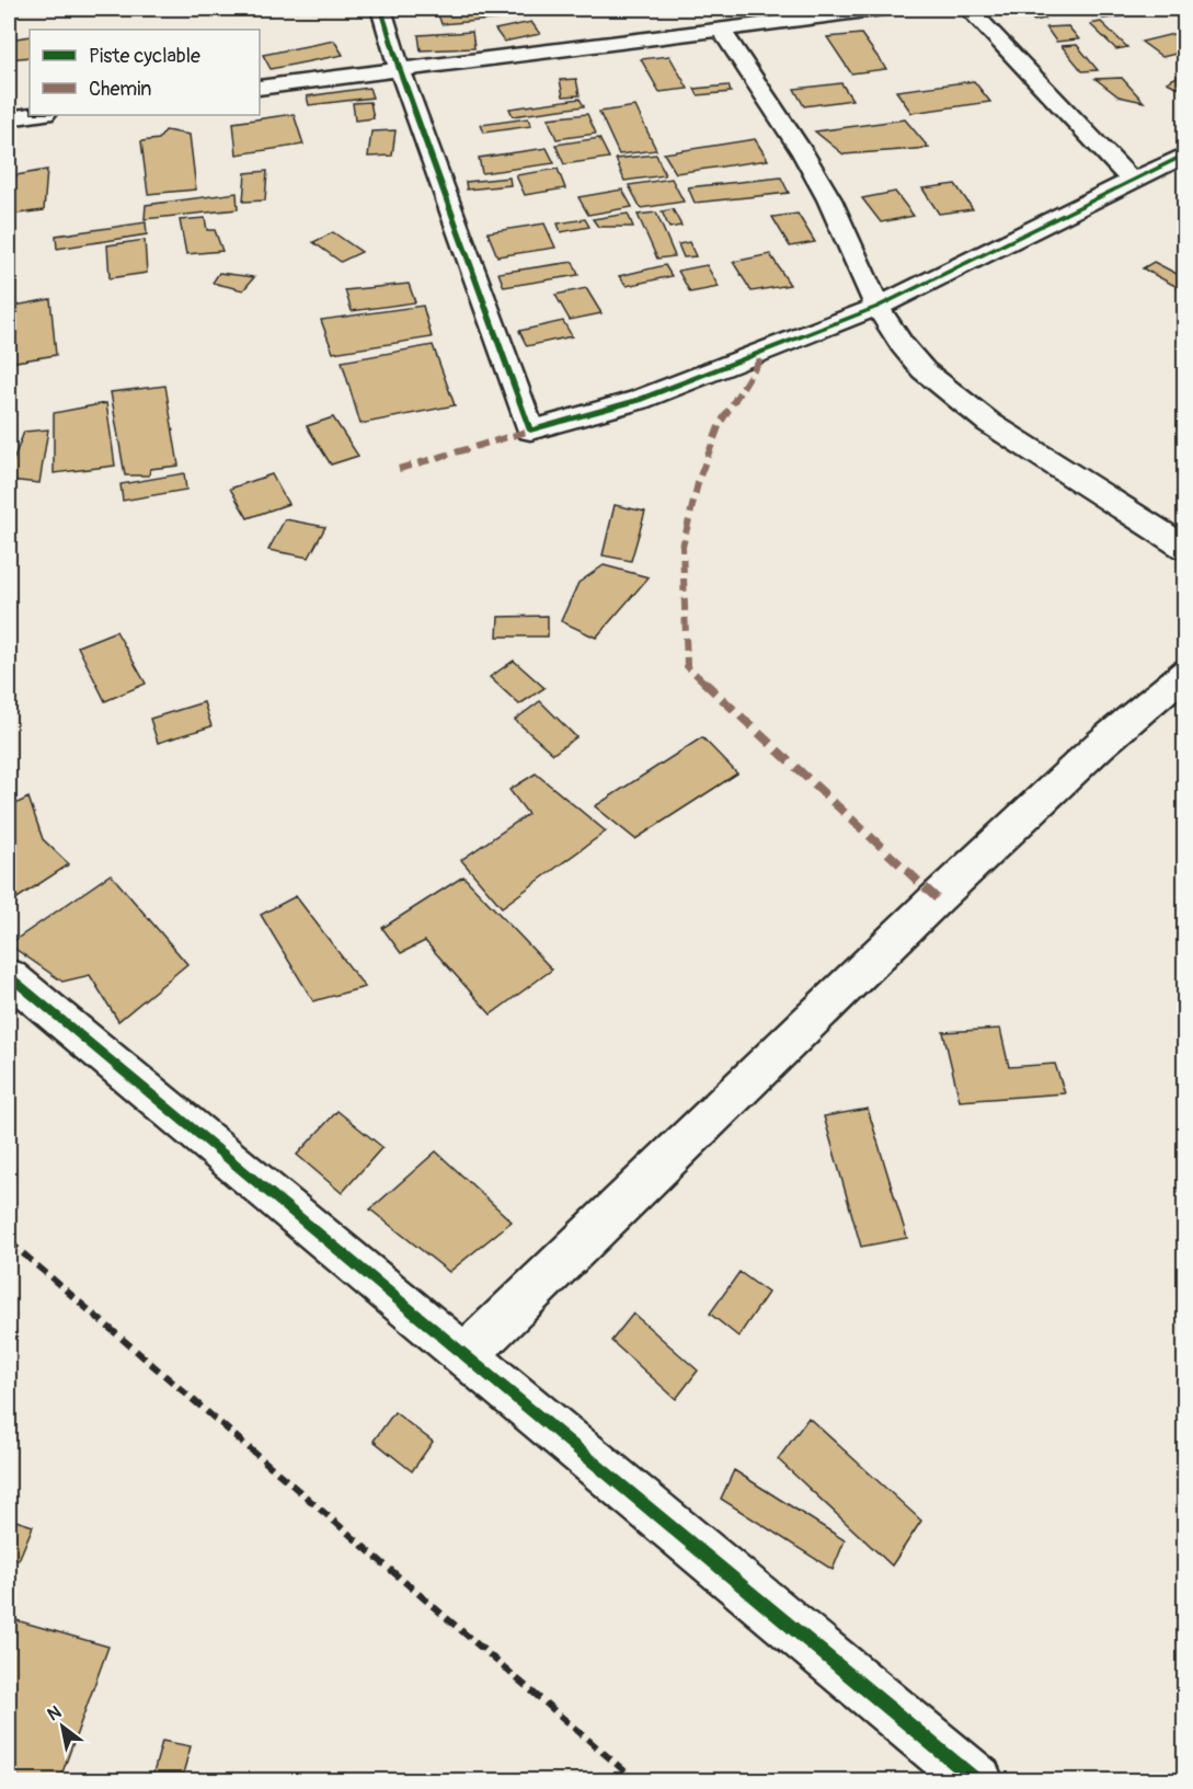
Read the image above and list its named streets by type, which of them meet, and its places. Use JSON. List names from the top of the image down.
{
  "legend": ["Piste cyclable", "Chemin"],
  "north": "top left"
}
